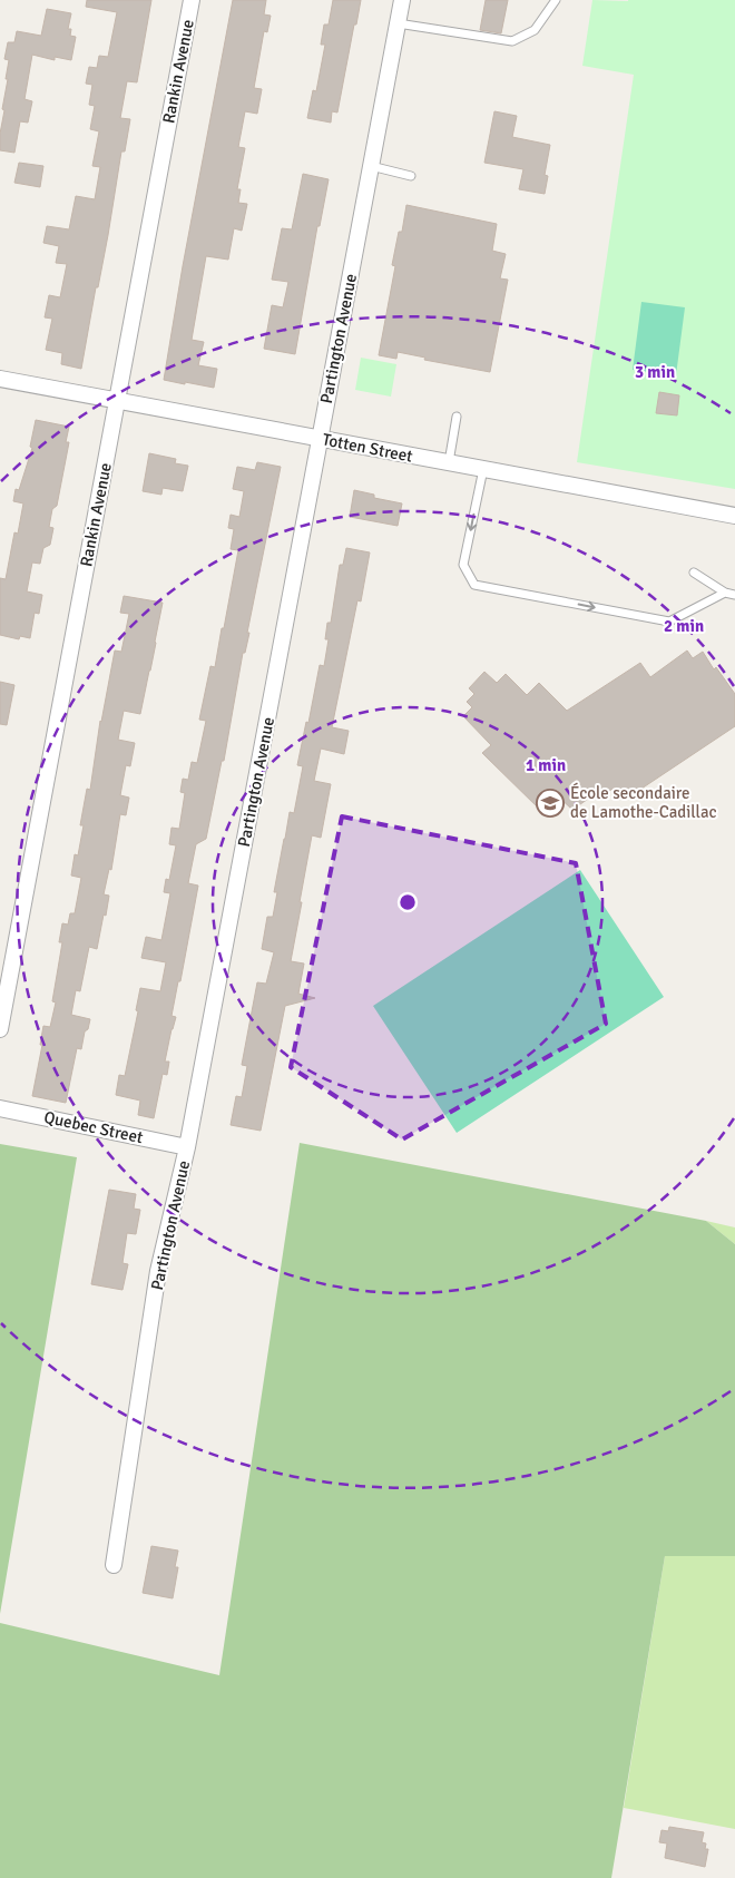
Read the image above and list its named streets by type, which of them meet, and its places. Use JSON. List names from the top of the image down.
{
  "streets": {
    "street": [
      "Rankin Avenue",
      "Partington Avenue",
      "Totten Street",
      "Quebec Street"
    ]
  },
  "crossings": [
    ["Rankin Avenue", "Totten Street"],
    ["Partington Avenue", "Totten Street"],
    ["Partington Avenue", "Quebec Street"]
  ],
  "places": {
    "school or university": ["École secondaire de Lamothe-Cadillac"]
  },
  "rings": ["3 min", "2 min", "1 min"]
}
